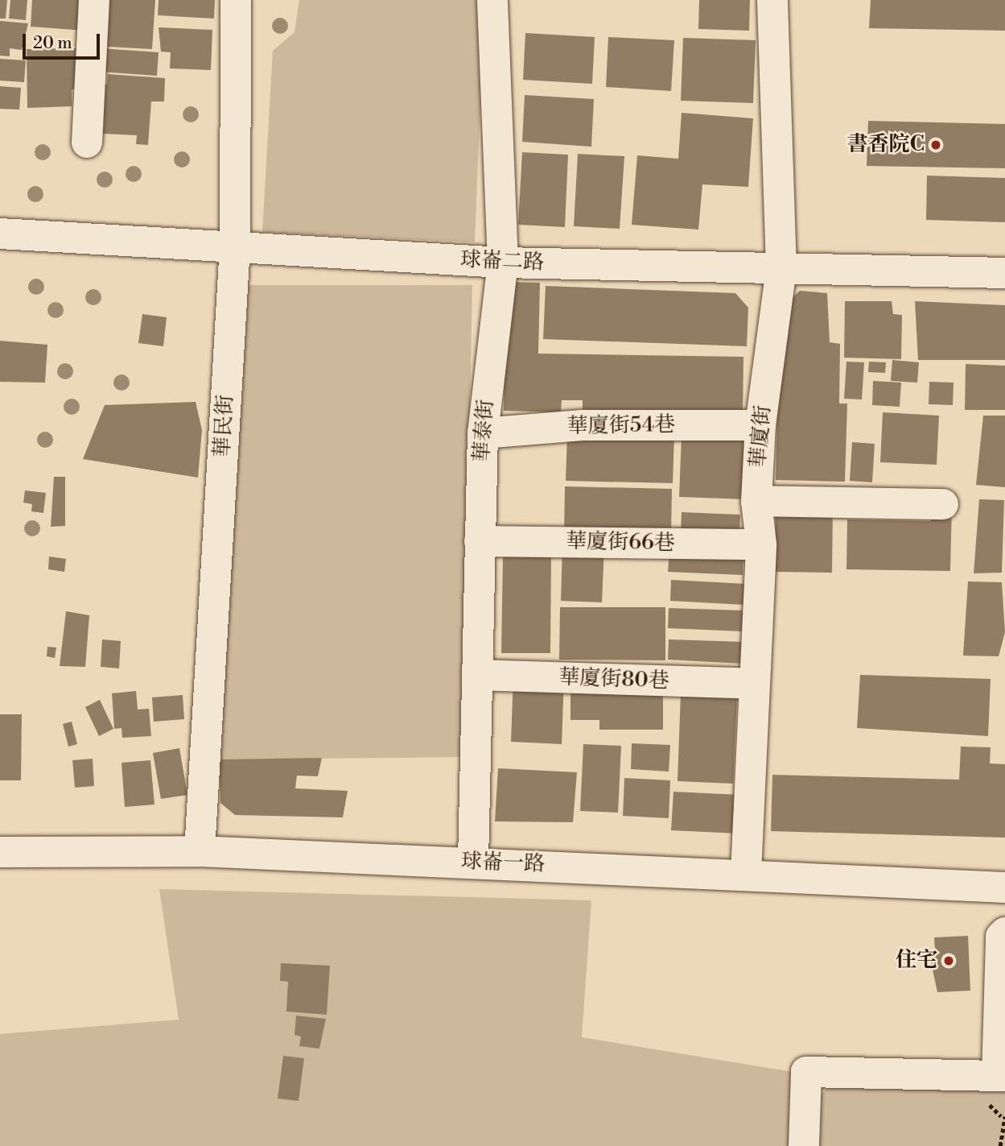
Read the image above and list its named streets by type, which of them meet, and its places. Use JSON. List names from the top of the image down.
{
  "streets": {
    "street": [
      "球崙二路",
      "華民街",
      "華廈街54巷",
      "華泰街",
      "華廈街",
      "華廈街66巷",
      "華廈街80巷",
      "球崙一路"
    ]
  },
  "crossings": [
    ["球崙二路", "華民街"],
    ["球崙二路", "華泰街"],
    ["球崙二路", "華廈街"],
    ["華民街", "球崙一路"],
    ["華廈街54巷", "華泰街"],
    ["華廈街54巷", "華廈街"],
    ["華泰街", "華廈街66巷"],
    ["華泰街", "華廈街80巷"],
    ["華泰街", "球崙一路"],
    ["華廈街", "華廈街66巷"],
    ["華廈街", "華廈街80巷"],
    ["華廈街", "球崙一路"]
  ],
  "places": ["書香院C", "住宅"],
  "scale_bar": "20 m"
}
